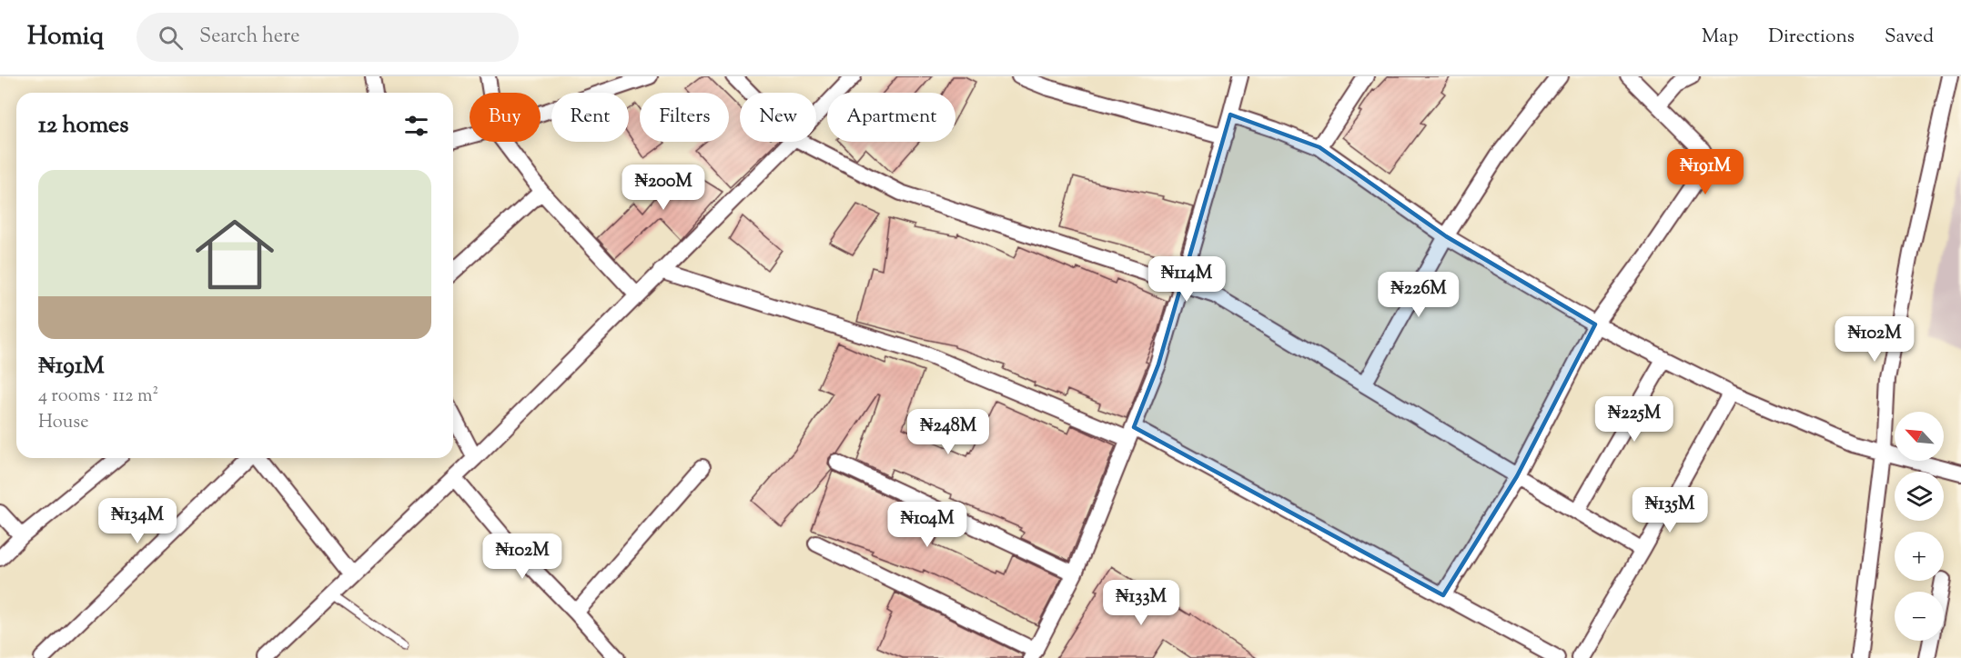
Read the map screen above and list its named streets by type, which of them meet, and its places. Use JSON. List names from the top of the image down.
{
  "north": "top left",
  "page": {
    "header": "Homiq",
    "search": "Search here",
    "nav": ["Map", "Directions", "Saved"],
    "chip": [
      "Buy",
      "Rent",
      "Filters",
      "New",
      "Apartment"
    ],
    "heading": "12 homes",
    "price": [
      "₦191M",
      "₦200M",
      "₦114M",
      "₦226M",
      "₦102M",
      "₦225M",
      "₦248M",
      "₦135M",
      "₦134M",
      "₦104M",
      "₦102M",
      "₦133M"
    ],
    "list": [
      {
        "name": "₦191M",
        "note": "4 rooms · 112 m² · House"
      }
    ],
    "map_buttons": ["+", "−"]
  }
}
